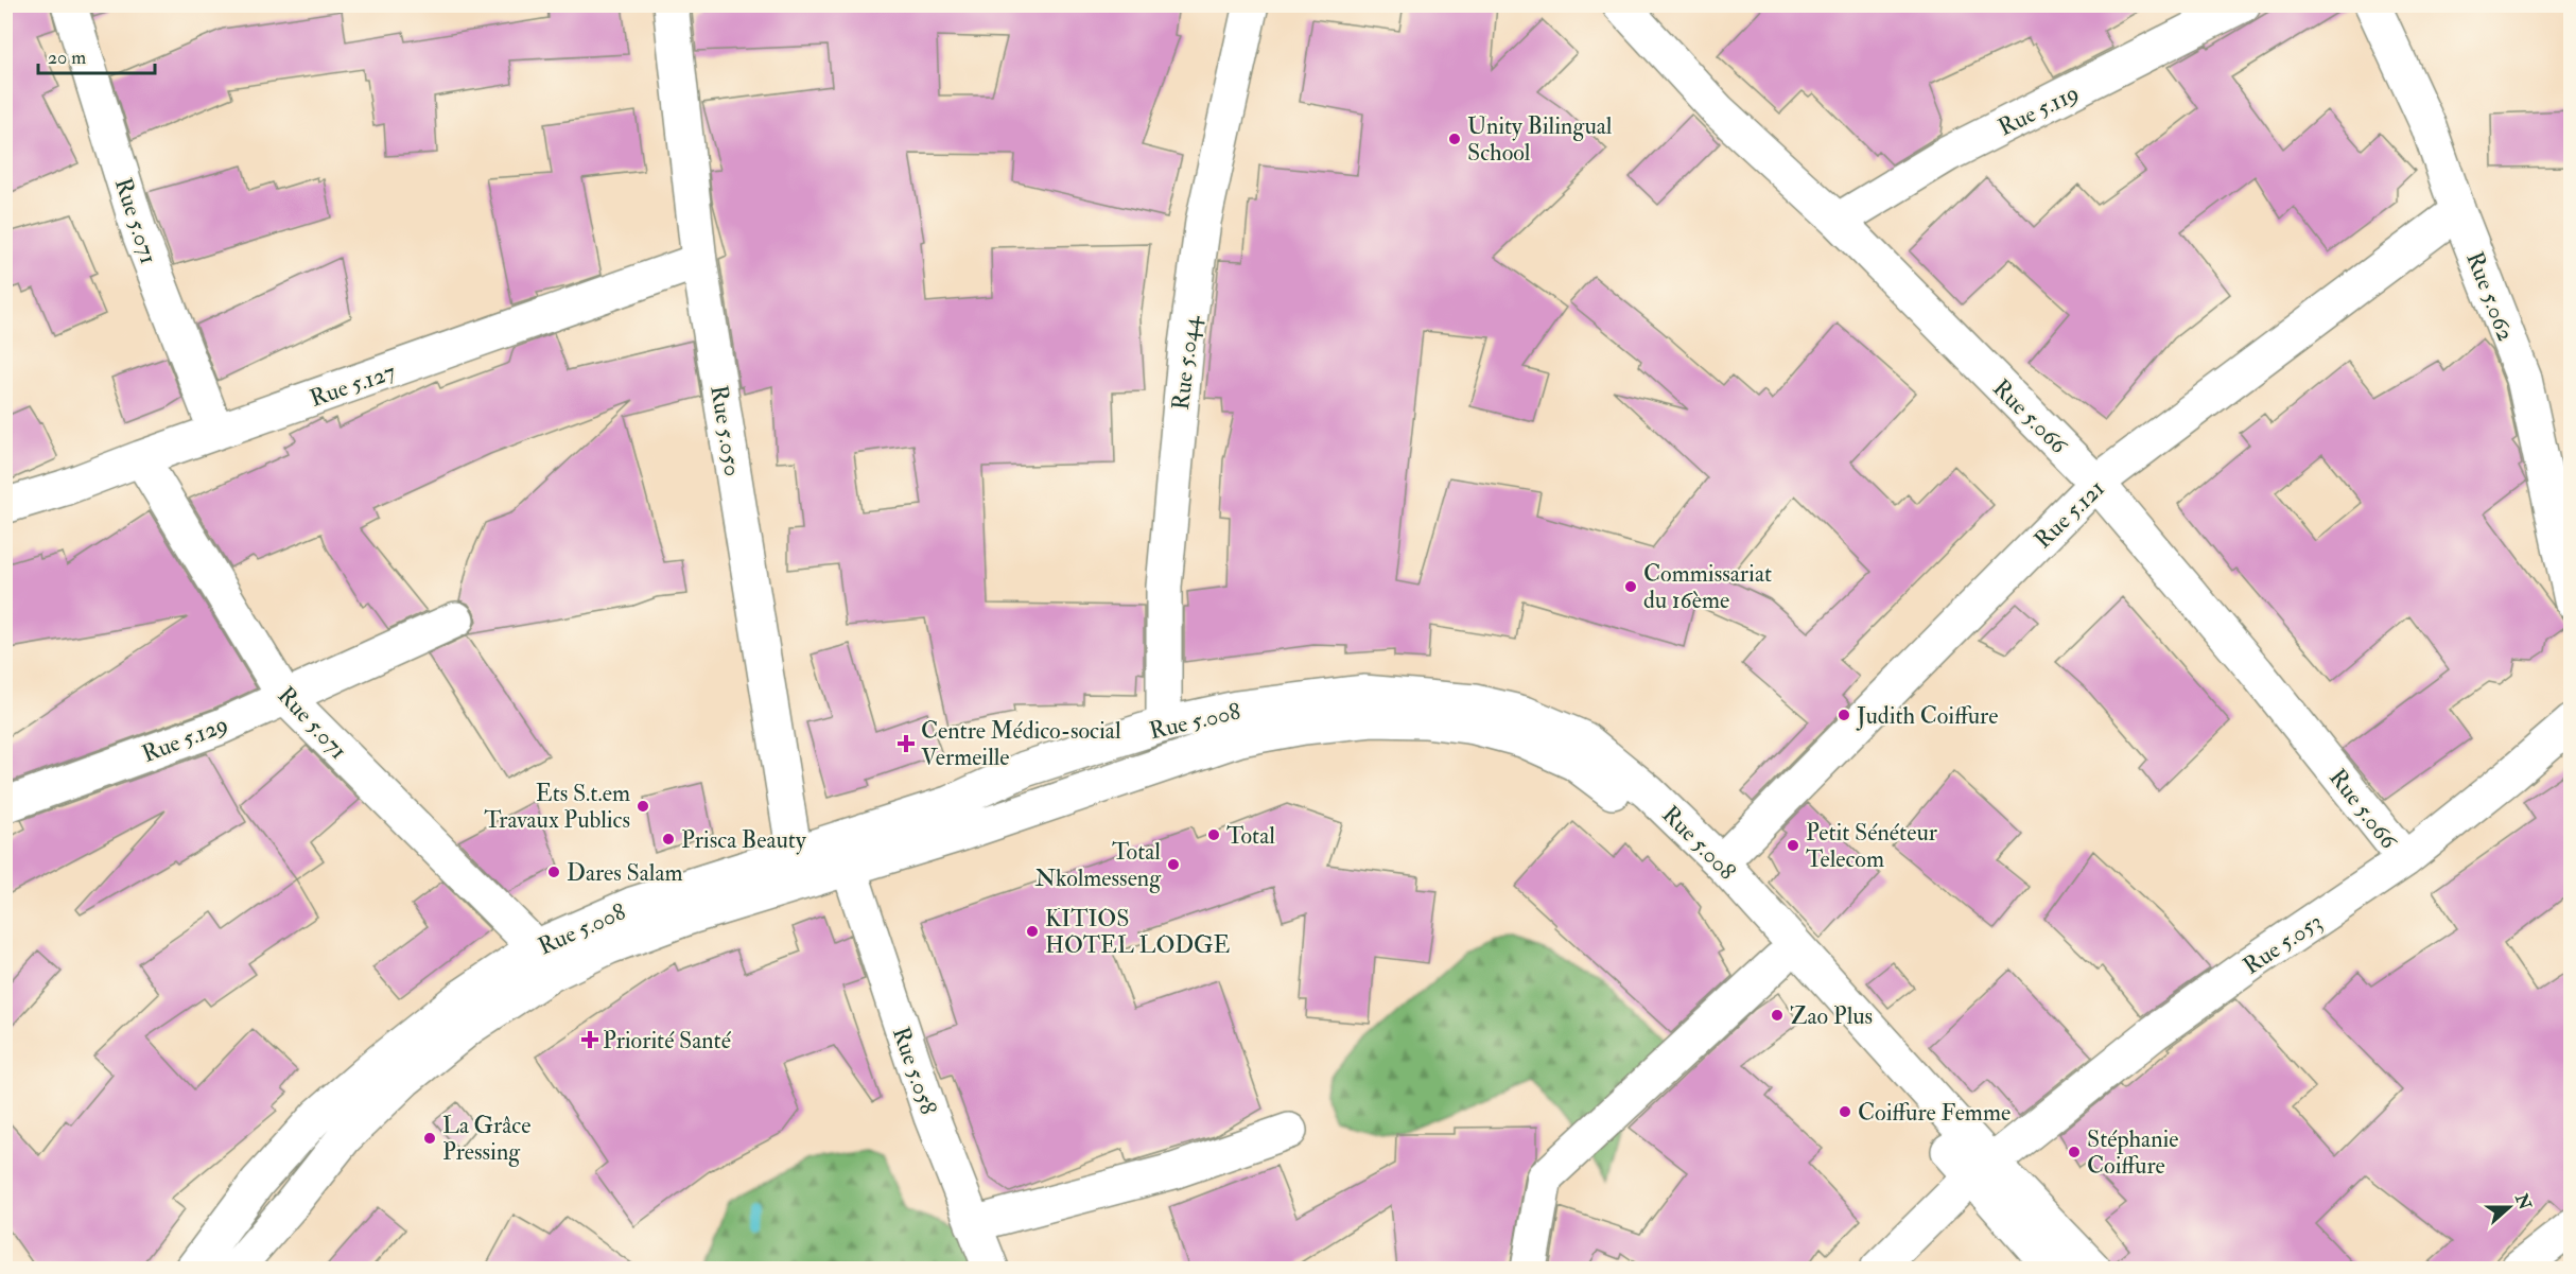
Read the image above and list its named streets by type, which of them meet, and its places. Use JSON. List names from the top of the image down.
{
  "streets": {
    "street": [
      "Rue 5.119",
      "Rue 5.071",
      "Rue 5.062",
      "Rue 5.044",
      "Rue 5.127",
      "Rue 5.066",
      "Rue 5.050",
      "Rue 5.121",
      "Rue 5.008",
      "Rue 5.129",
      "Rue 5.053",
      "Rue 5.058"
    ]
  },
  "crossings": [
    ["Rue 5.119", "Rue 5.066"],
    ["Rue 5.071", "Rue 5.127"],
    ["Rue 5.071", "Rue 5.008"],
    ["Rue 5.071", "Rue 5.129"],
    ["Rue 5.062", "Rue 5.121"],
    ["Rue 5.044", "Rue 5.008"],
    ["Rue 5.127", "Rue 5.050"],
    ["Rue 5.066", "Rue 5.121"],
    ["Rue 5.066", "Rue 5.053"],
    ["Rue 5.050", "Rue 5.008"],
    ["Rue 5.121", "Rue 5.008"],
    ["Rue 5.008", "Rue 5.053"],
    ["Rue 5.008", "Rue 5.058"]
  ],
  "places": {
    "other": [
      "Unity Bilingual School",
      "Commissariat du 16ème",
      "Judith Coiffure",
      "Ets S.t.em Travaux Publics",
      "Total",
      "Prisca Beauty",
      "Petit Sénéteur Telecom",
      "Total Nkolmesseng",
      "Dares Salam",
      "KITIOS HOTEL LODGE",
      "Zao Plus",
      "Coiffure Femme",
      "La Grâce Pressing",
      "Stéphanie Coiffure"
    ],
    "health": ["Centre Médico-social Vermeille", "Priorité Santé"]
  },
  "scale_bar": "20 m",
  "north": "right"
}
